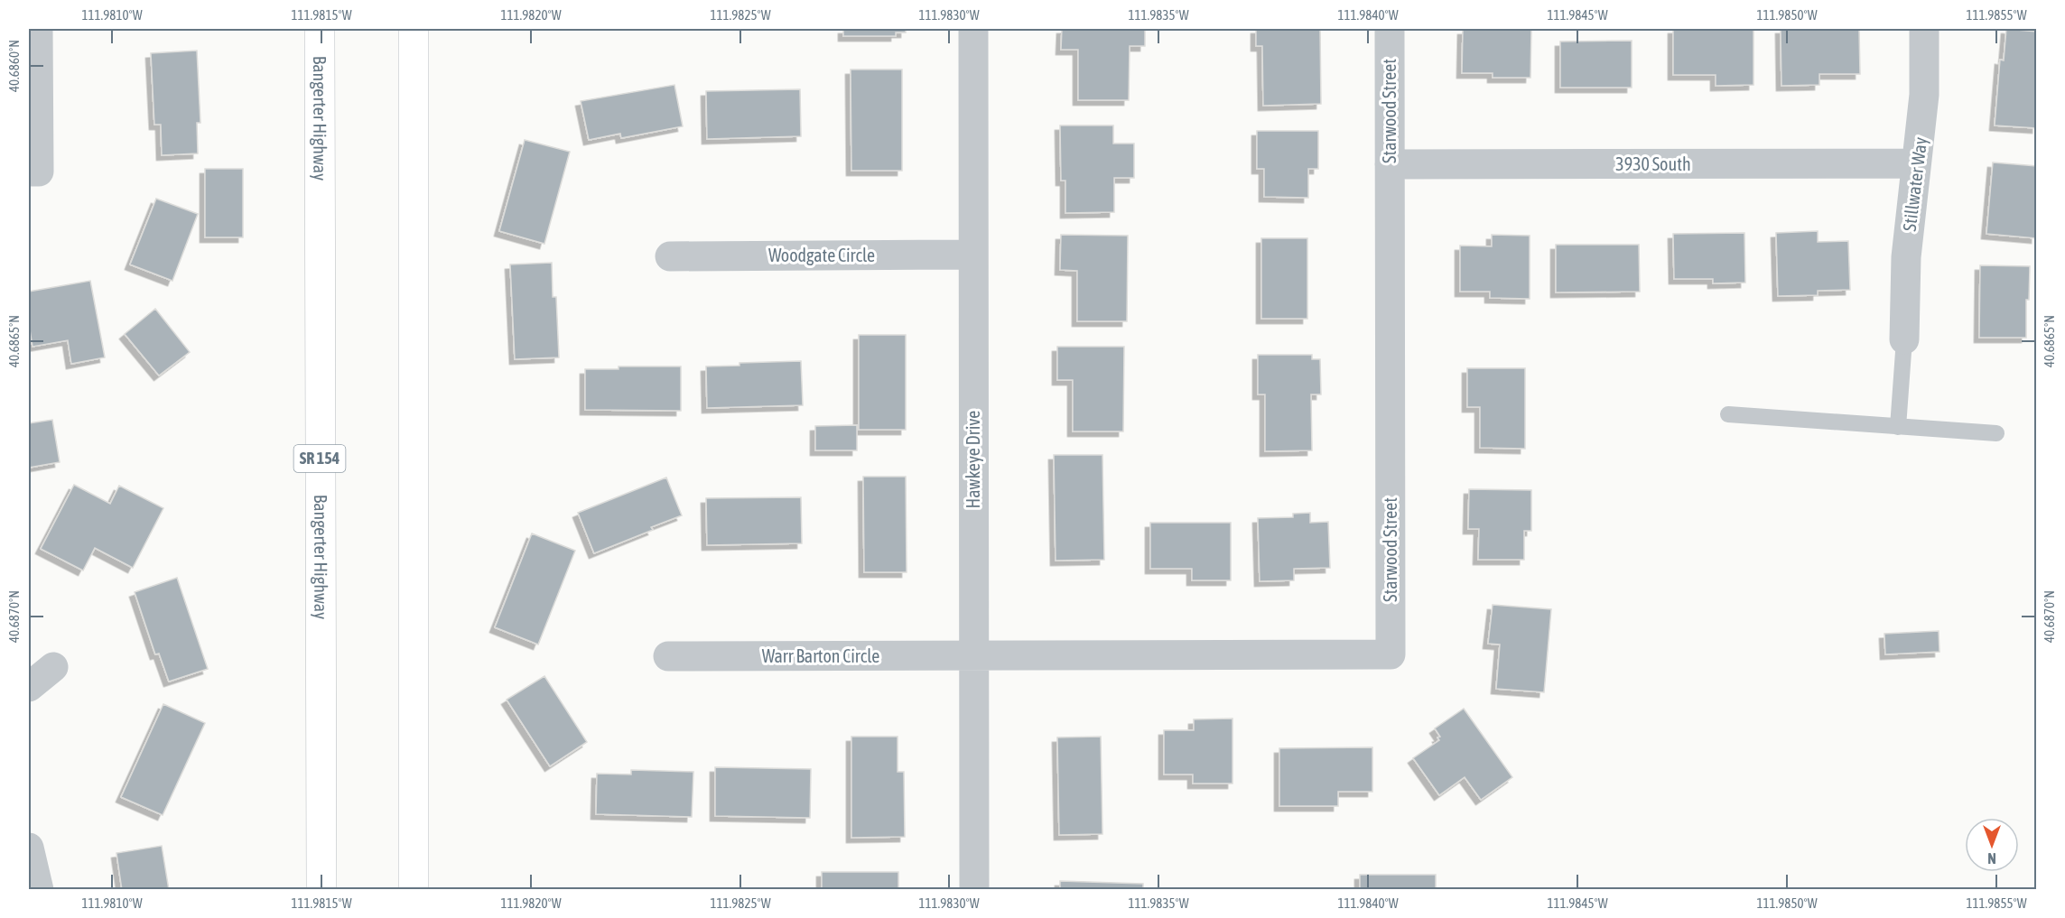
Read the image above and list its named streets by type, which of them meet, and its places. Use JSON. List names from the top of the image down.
{
  "streets": {
    "highway": ["Bangerter Highway", "SR 154"],
    "street": [
      "Starwood Street",
      "3930 South",
      "Stillwater Way",
      "Woodgate Circle",
      "Hawkeye Drive",
      "Warr Barton Circle"
    ]
  },
  "crossings": [
    ["Starwood Street", "3930 South"],
    ["Starwood Street", "Hawkeye Drive"],
    ["Starwood Street", "Warr Barton Circle"],
    ["3930 South", "Stillwater Way"],
    ["Woodgate Circle", "Hawkeye Drive"],
    ["Hawkeye Drive", "Warr Barton Circle"]
  ],
  "north": "bottom",
  "coordinates": [
    "111.9810°W",
    "111.9815°W",
    "111.9820°W",
    "111.9825°W",
    "111.9830°W",
    "111.9835°W",
    "111.9840°W",
    "111.9845°W",
    "111.9850°W",
    "111.9855°W",
    "40.6860°N",
    "40.6865°N",
    "40.6870°N"
  ]
}
